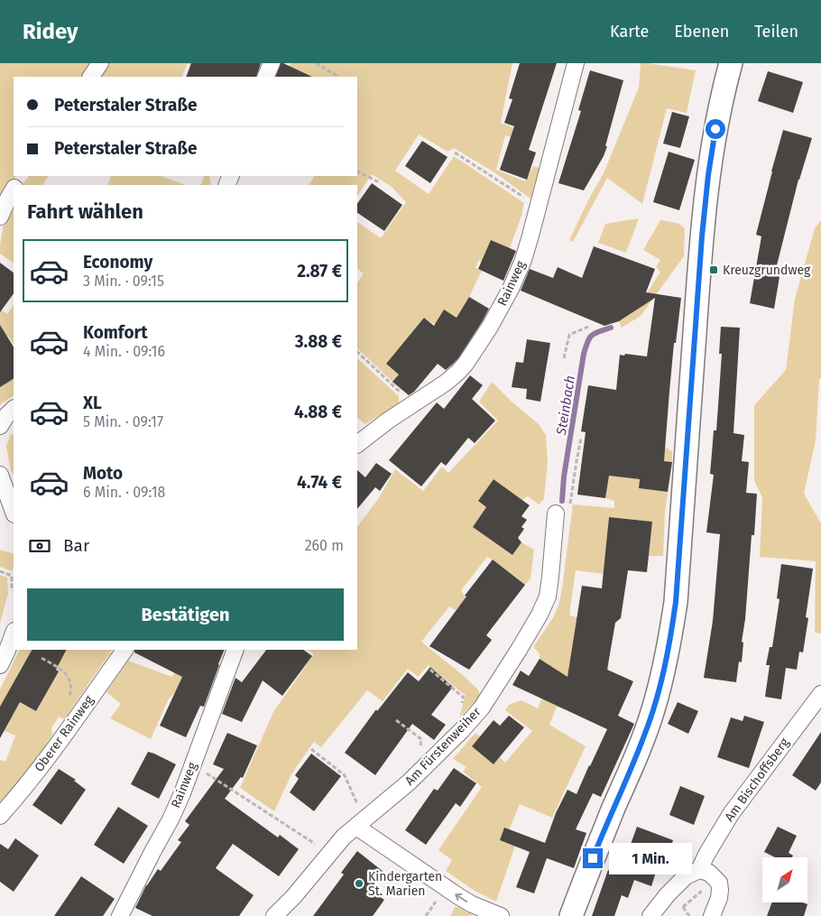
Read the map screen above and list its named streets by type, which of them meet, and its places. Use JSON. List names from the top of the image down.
{
  "streets": {
    "street": [
      "Rainweg",
      "Oberer Rainweg",
      "Am Fürstenweiher",
      "Am Bischoffsberg"
    ]
  },
  "water": ["Steinbach"],
  "places": {
    "transit": ["Kreuzgrundweg"],
    "other": ["Kindergarten St. Marien"]
  },
  "north": "top right",
  "page": {
    "header": "Ridey",
    "nav": ["Karte", "Ebenen", "Teilen"],
    "banner": ["Peterstaler Straße", "Peterstaler Straße"],
    "heading": "Fahrt wählen",
    "list": [
      {
        "name": "Economy",
        "note": "3 Min. · 09:15",
        "value": "2.87 €"
      },
      {
        "name": "Komfort",
        "note": "4 Min. · 09:16",
        "value": "3.88 €"
      },
      {
        "name": "XL",
        "note": "5 Min. · 09:17",
        "value": "4.88 €"
      },
      {
        "name": "Moto",
        "note": "6 Min. · 09:18",
        "value": "4.74 €"
      }
    ],
    "pay": ["Bar", "260 m"],
    "buttons": "Bestätigen",
    "bubble": "1 Min."
  }
}
